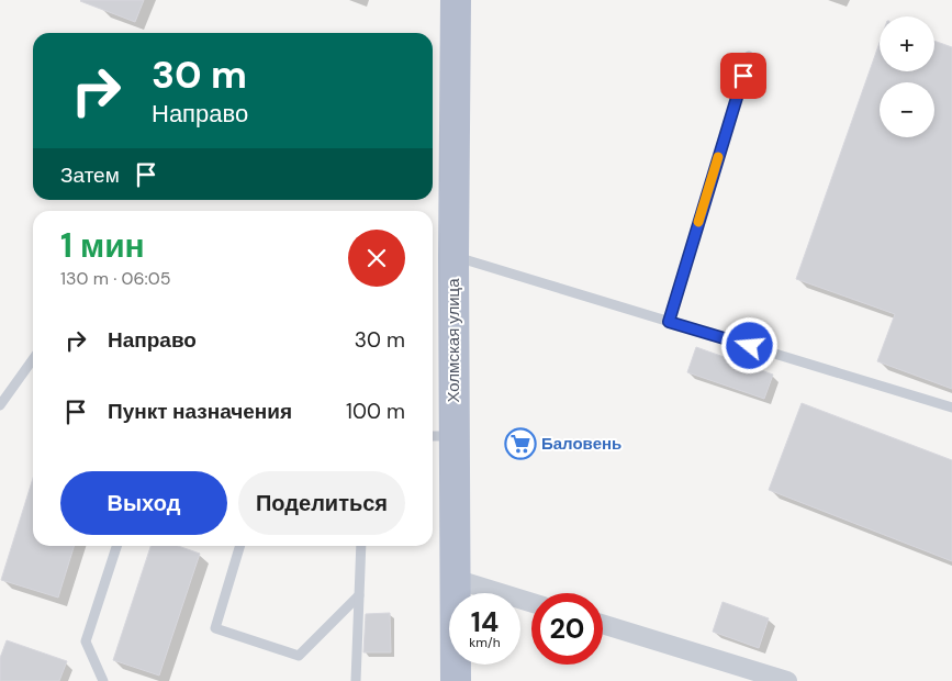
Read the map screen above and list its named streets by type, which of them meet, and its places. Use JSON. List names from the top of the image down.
{
  "streets": {
    "main road": ["Холмская улица"]
  },
  "places": {
    "supermarket": ["Баловень"]
  },
  "page": {
    "map_buttons": ["+", "−"],
    "turn": ["30 m", "Направо"],
    "then": "Затем",
    "heading": ["1 мин", "130 m · 06:05"],
    "list": [
      {
        "name": "Направо",
        "value": "30 m"
      },
      {
        "name": "Пункт назначения",
        "value": "100 m"
      }
    ],
    "buttons": ["Выход", "Поделиться"],
    "speed": "14 km/h",
    "limit": "20"
  }
}
